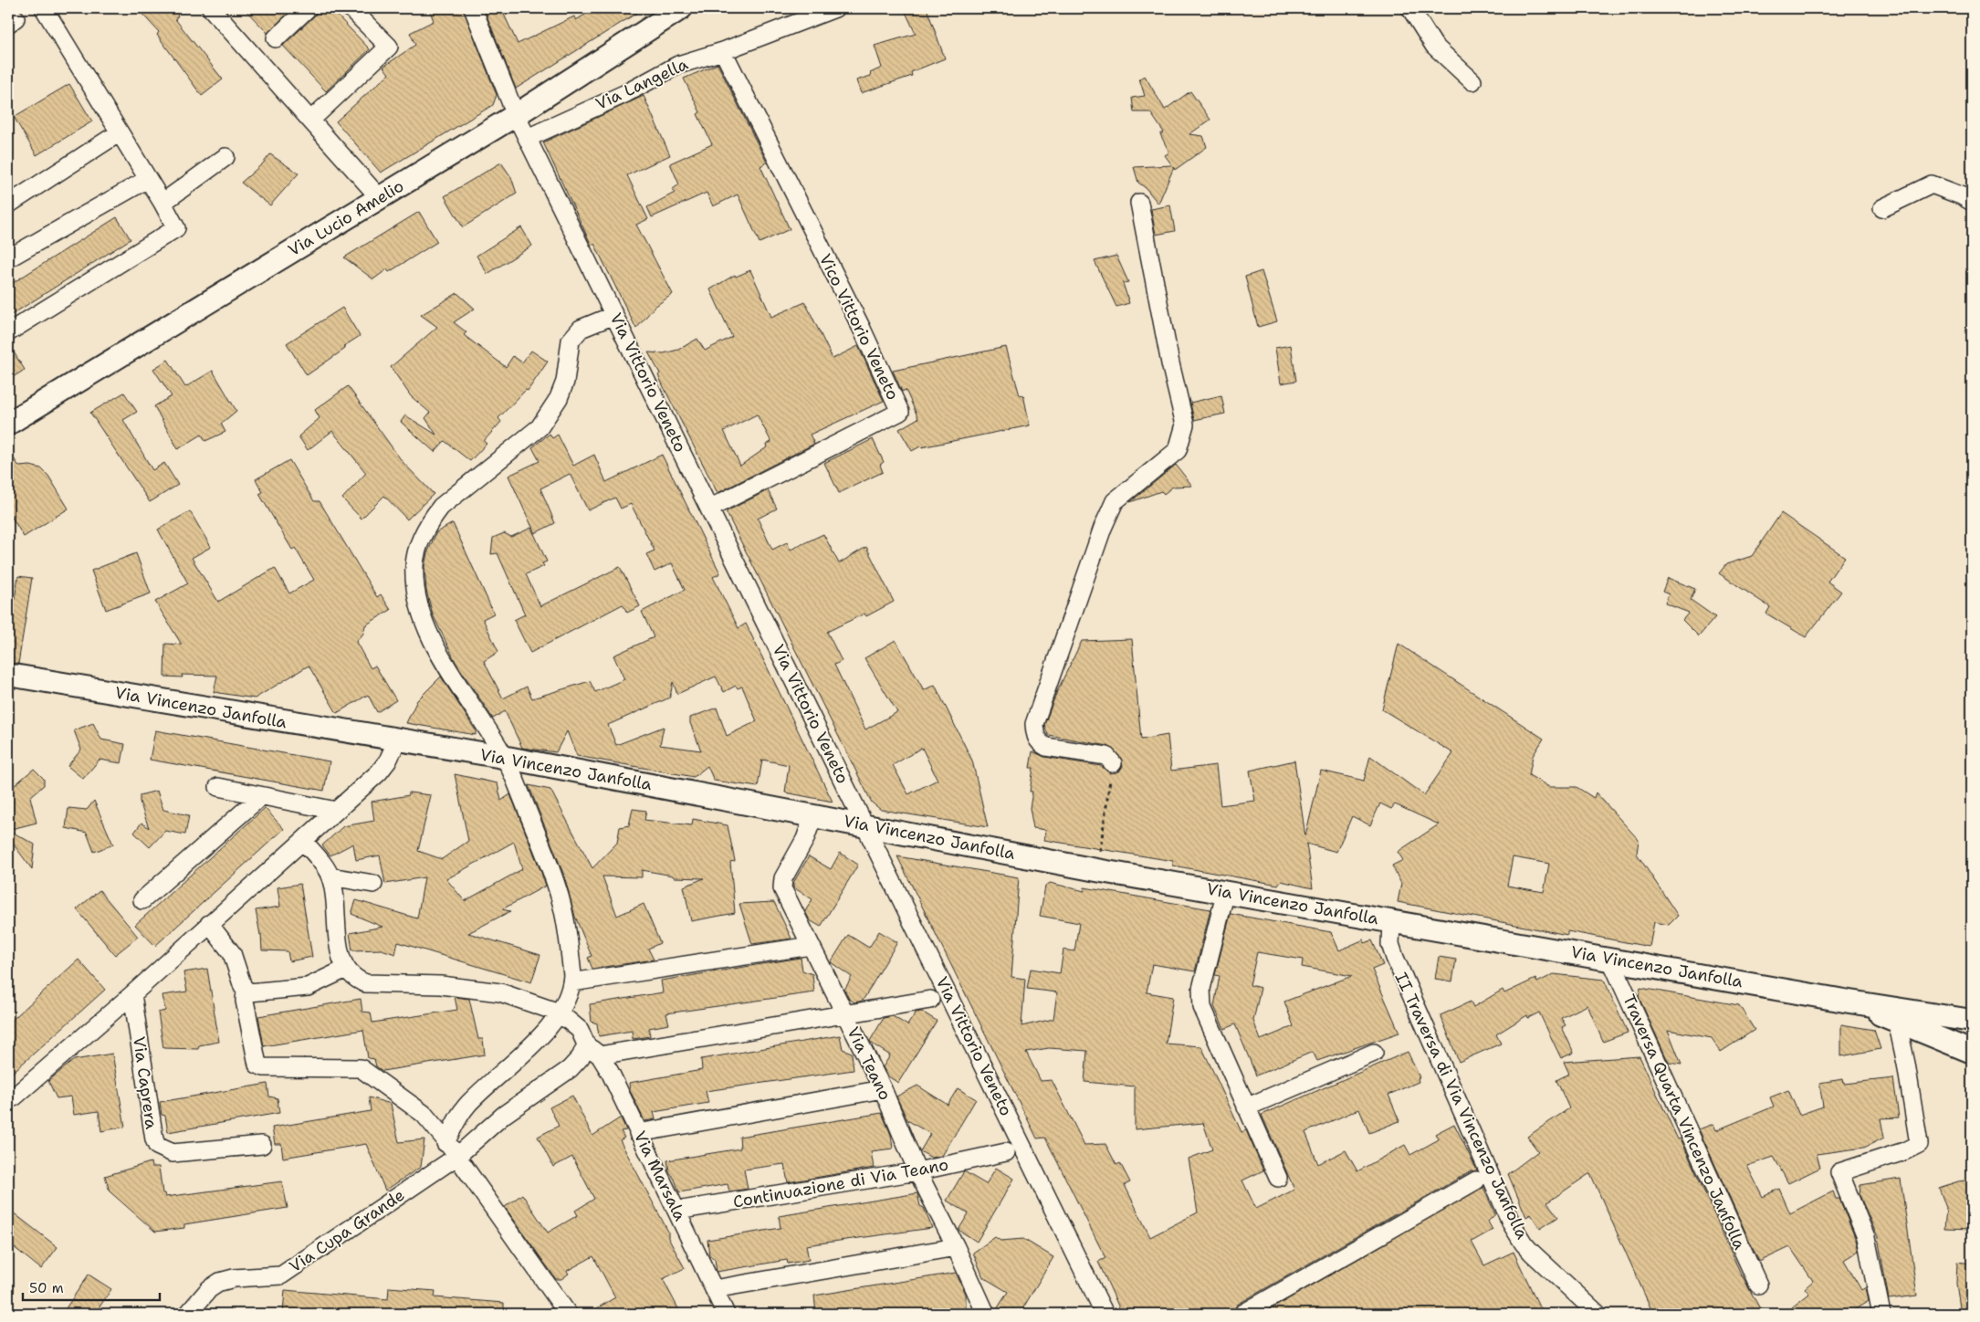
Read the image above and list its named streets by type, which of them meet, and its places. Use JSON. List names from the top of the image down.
{
  "streets": {
    "main road": ["Via Lucio Amelio", "Via Vincenzo Janfolla"],
    "street": [
      "Via Langella",
      "Vico Vittorio Veneto",
      "Via Vittorio Veneto",
      "Via Teano",
      "Via Caprera",
      "II Traversa di Via Vincenzo Janfolla",
      "Traversa Quarta Vincenzo Janfolla",
      "Via Marsala",
      "Continuazione di Via Teano",
      "Via Cupa Grande"
    ]
  },
  "crossings": [
    ["Via Langella", "Vico Vittorio Veneto"],
    ["Via Langella", "Via Vittorio Veneto"],
    ["Via Lucio Amelio", "Via Vittorio Veneto"],
    ["Vico Vittorio Veneto", "Via Vittorio Veneto"],
    ["Via Vittorio Veneto", "Via Vincenzo Janfolla"],
    ["Via Vincenzo Janfolla", "Via Teano"],
    ["Via Vincenzo Janfolla", "II Traversa di Via Vincenzo Janfolla"],
    ["Via Vincenzo Janfolla", "Traversa Quarta Vincenzo Janfolla"],
    ["Via Teano", "Continuazione di Via Teano"],
    ["Via Marsala", "Continuazione di Via Teano"],
    ["Via Marsala", "Via Cupa Grande"]
  ],
  "scale_bar": "50 m"
}
